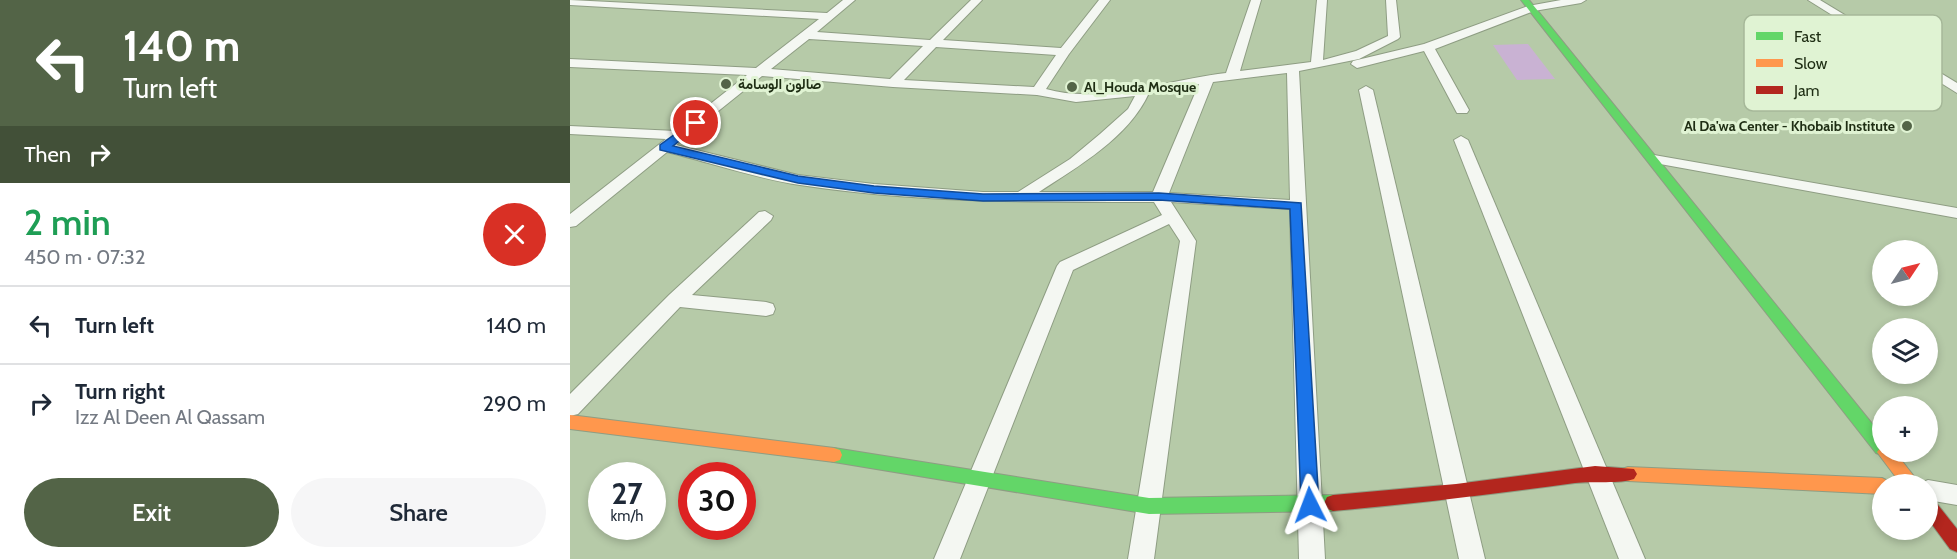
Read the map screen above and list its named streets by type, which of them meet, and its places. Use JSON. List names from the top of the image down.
{
  "places": ["صالون الوسامة", "Al_Houda Mosque", "Al Da'wa Center - Khobaib Institute"],
  "legend": ["Fast", "Slow", "Jam"],
  "north": "top right",
  "page": {
    "turn": ["140 m", "Turn left"],
    "then": "Then",
    "heading": ["2 min", "450 m · 07:32"],
    "map_buttons": ["+", "−"],
    "list": [
      {
        "name": "Turn left",
        "value": "140 m"
      },
      {
        "name": "Turn right",
        "note": "Izz Al Deen Al Qassam",
        "value": "290 m"
      }
    ],
    "speed": "27 km/h",
    "limit": "30",
    "buttons": ["Exit", "Share"]
  }
}
